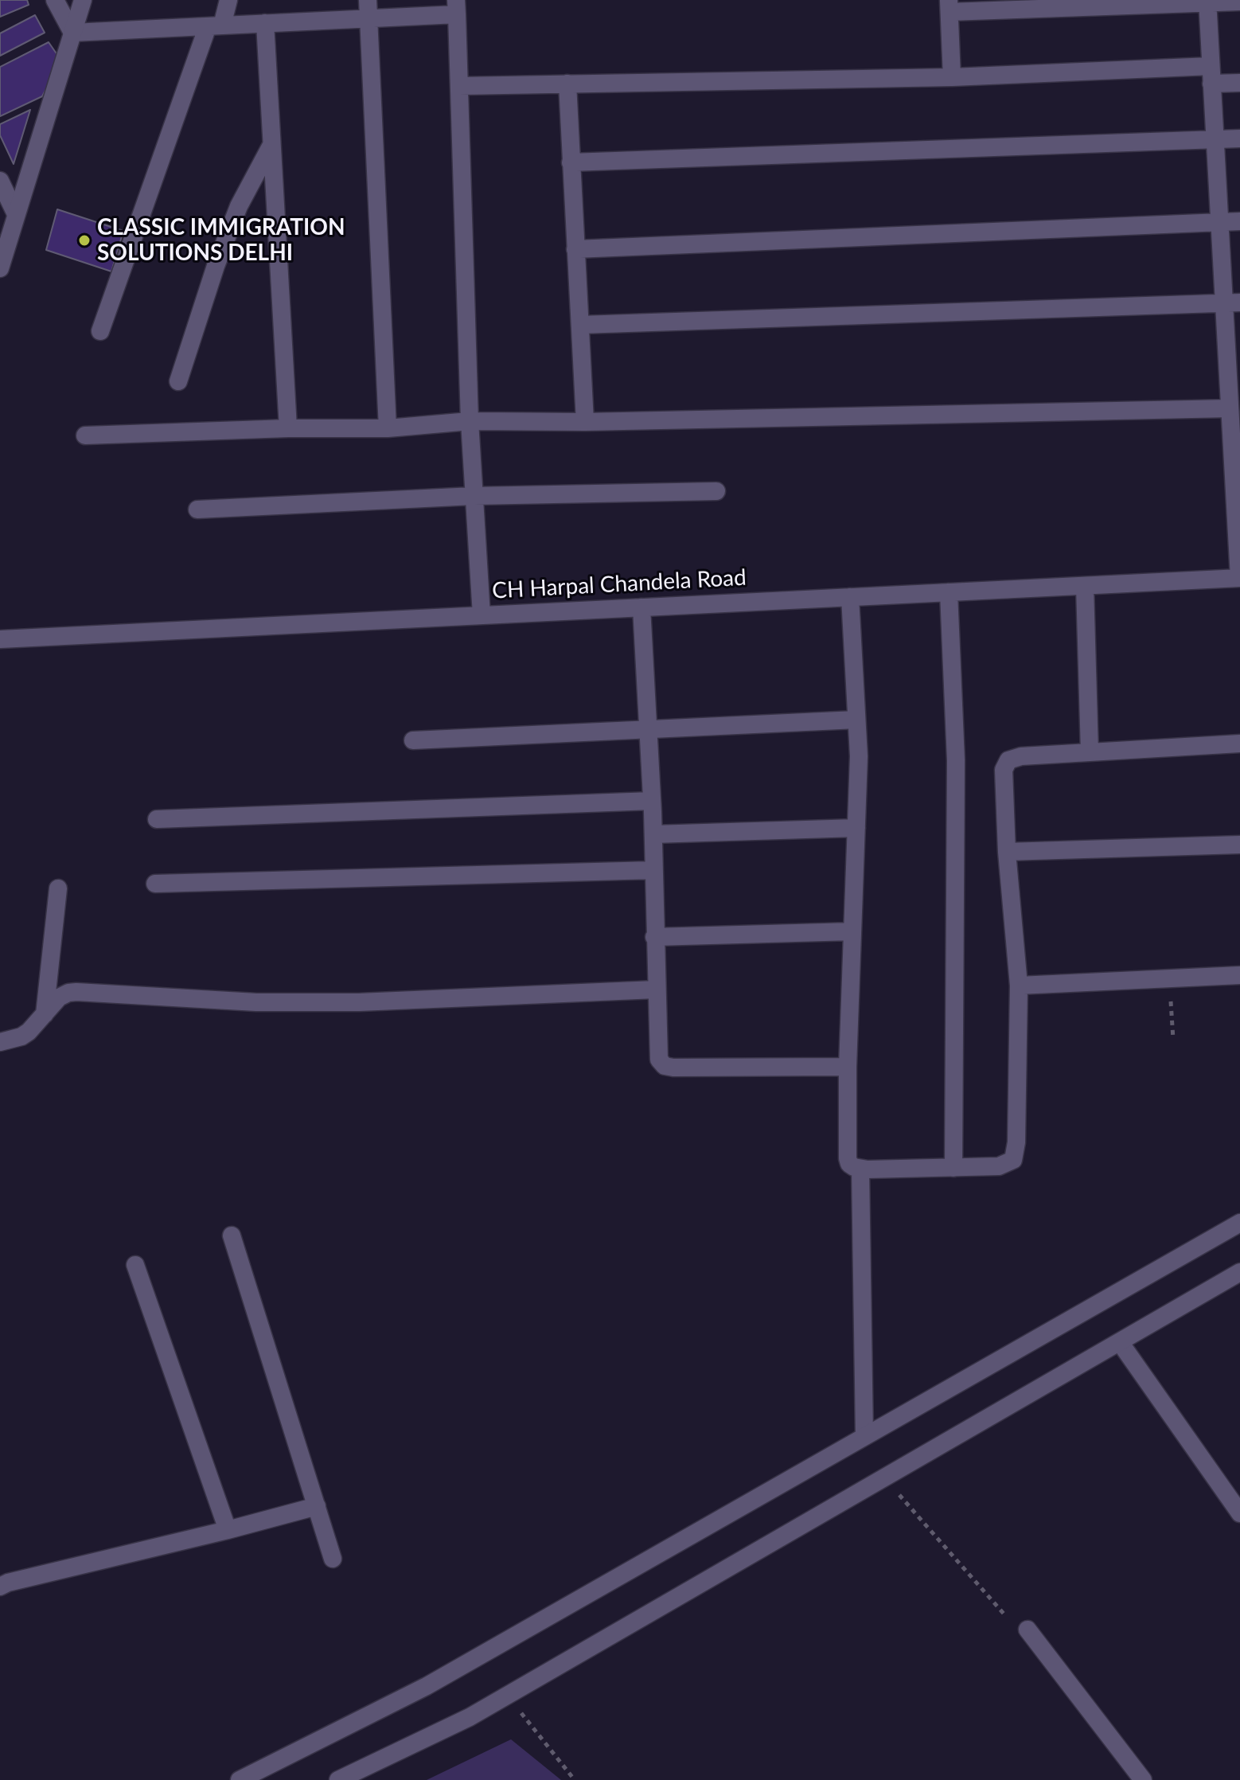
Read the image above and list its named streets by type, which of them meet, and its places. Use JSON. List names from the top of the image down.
{
  "streets": {
    "street": ["CH Harpal Chandela Road"]
  },
  "places": ["CLASSIC IMMIGRATION SOLUTIONS DELHI"]
}
